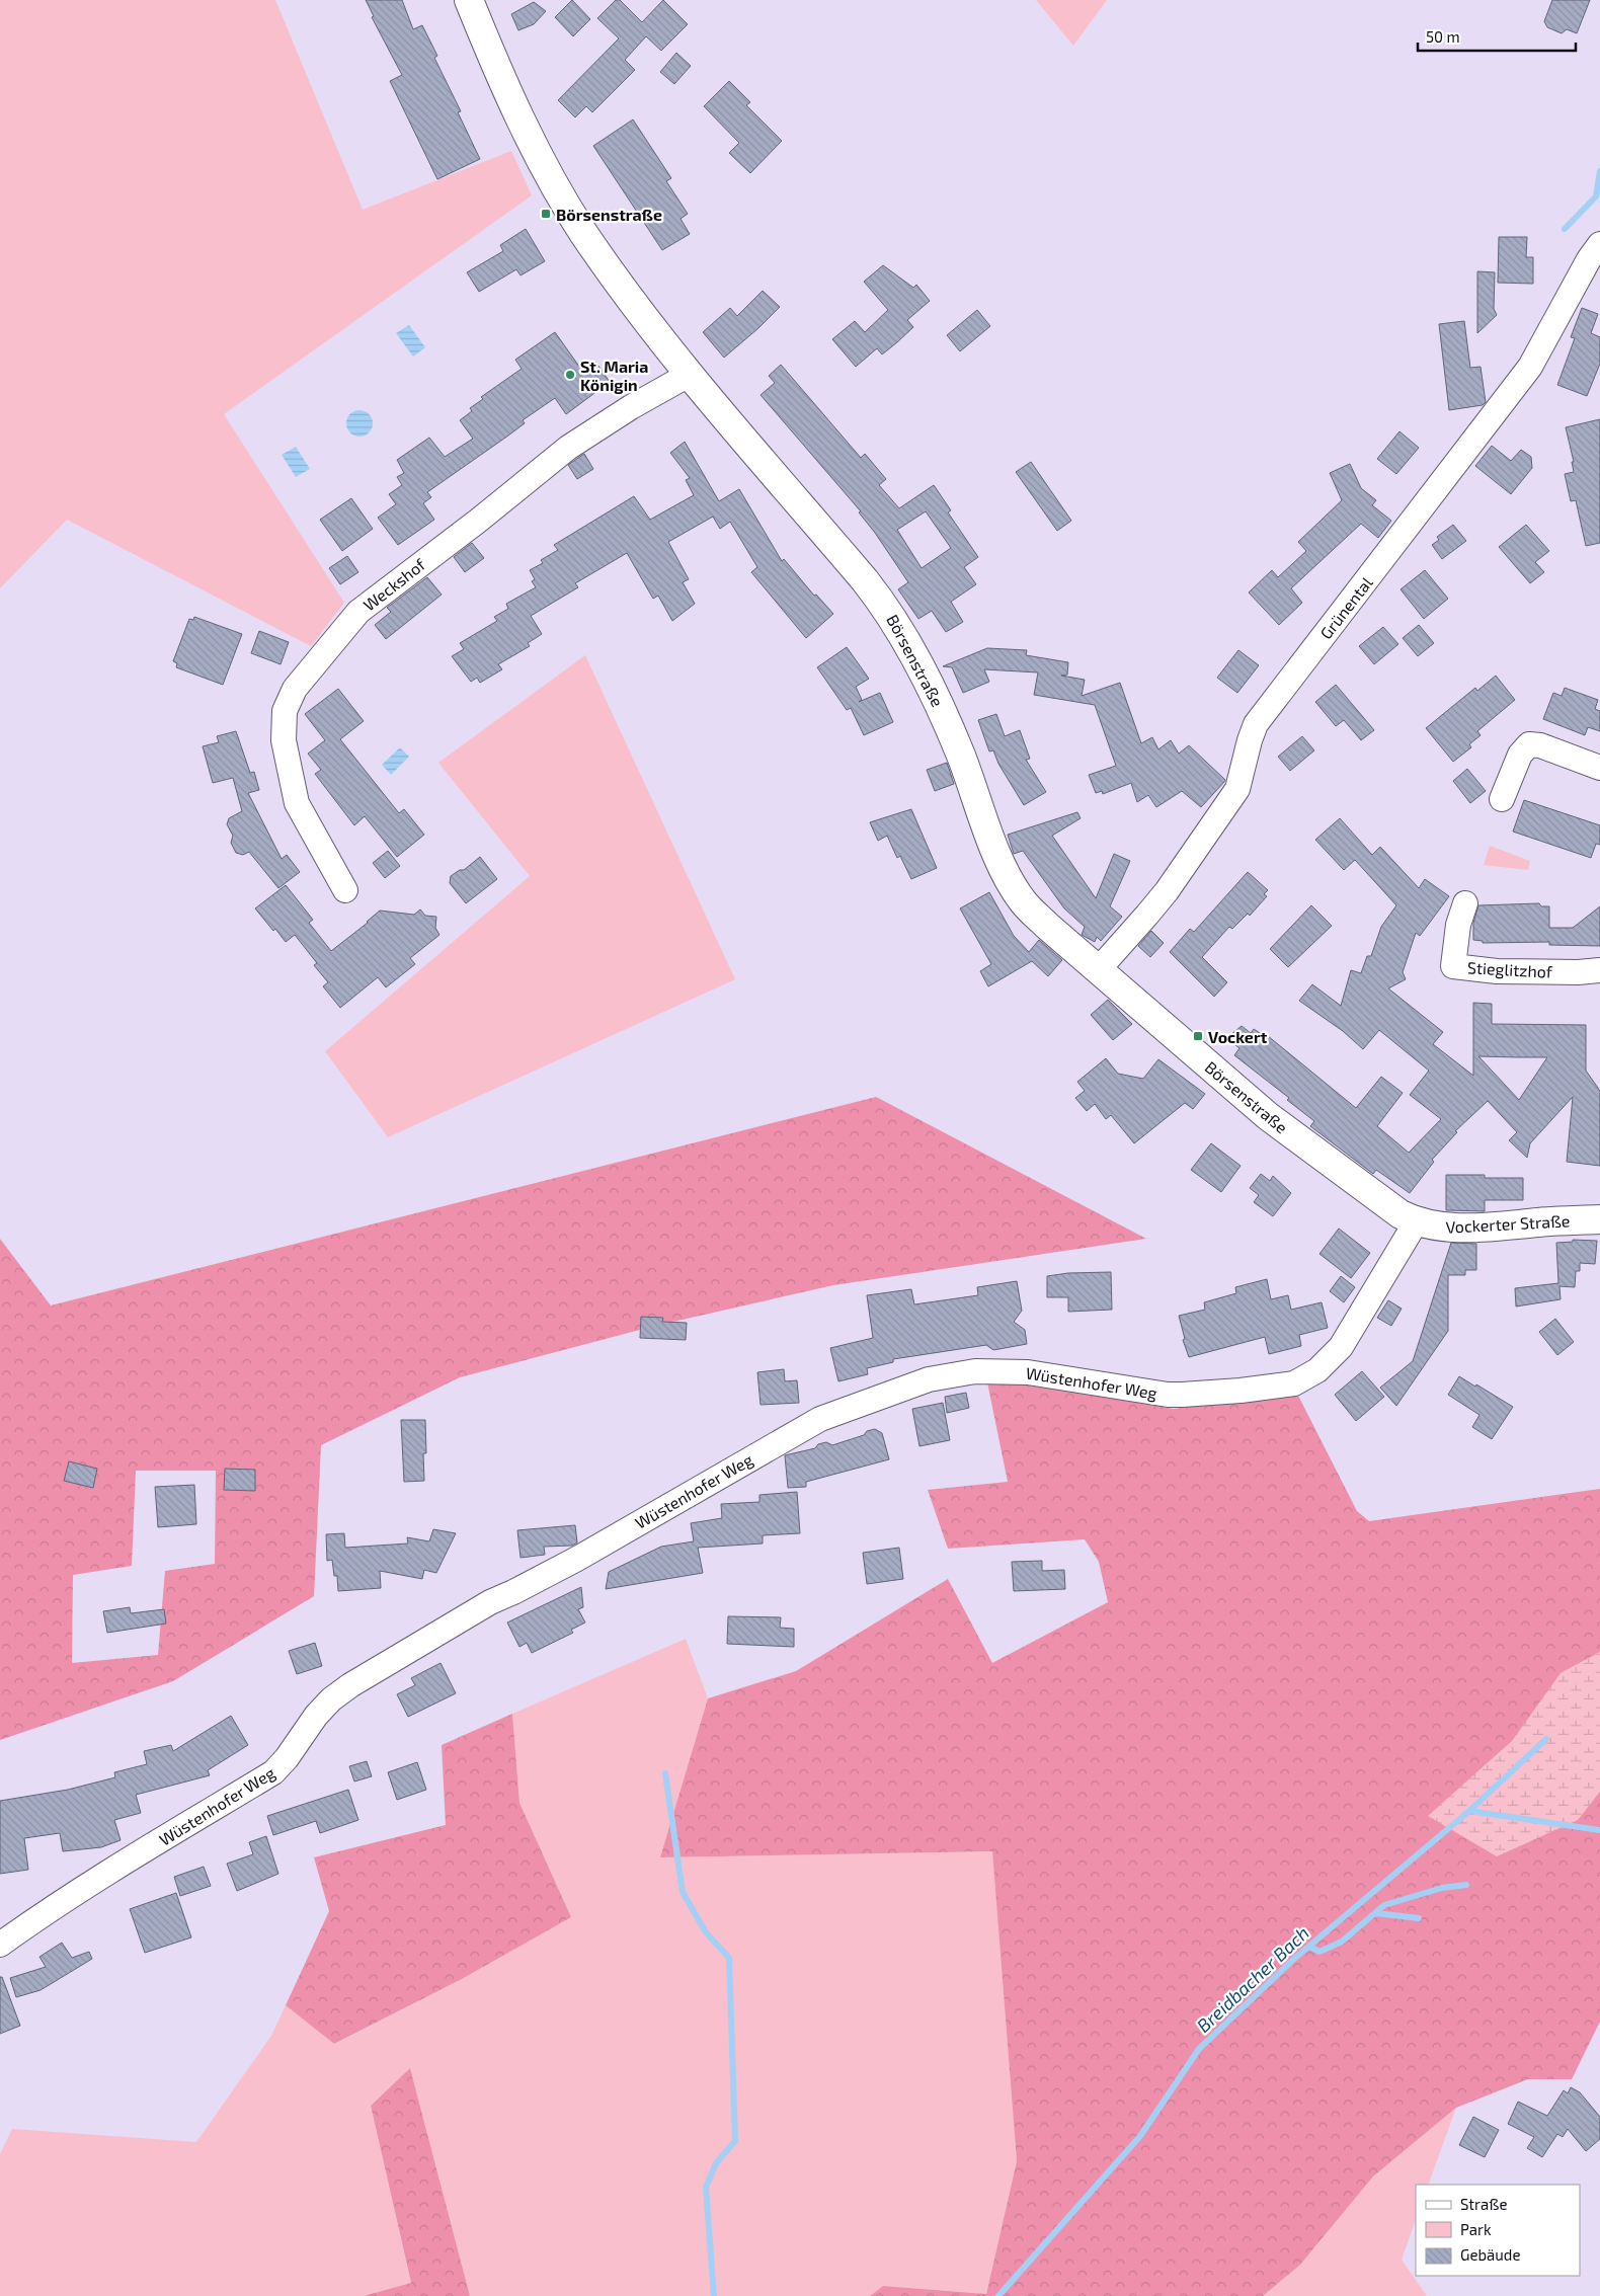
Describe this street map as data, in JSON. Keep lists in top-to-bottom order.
{
  "streets": {
    "street": [
      "Weckshof",
      "Grünental",
      "Börsenstraße",
      "Stieglitzhof",
      "Vockerter Straße",
      "Wüstenhofer Weg"
    ]
  },
  "crossings": [
    ["Weckshof", "Börsenstraße"],
    ["Grünental", "Börsenstraße"],
    ["Börsenstraße", "Vockerter Straße"],
    ["Börsenstraße", "Wüstenhofer Weg"],
    ["Vockerter Straße", "Wüstenhofer Weg"]
  ],
  "water": ["Breidbacher Bach"],
  "places": {
    "transit": ["Börsenstraße", "Vockert"],
    "other": ["St. Maria Königin"]
  },
  "legend": ["Straße", "Park", "Gebäude"],
  "scale_bar": "50 m"
}
